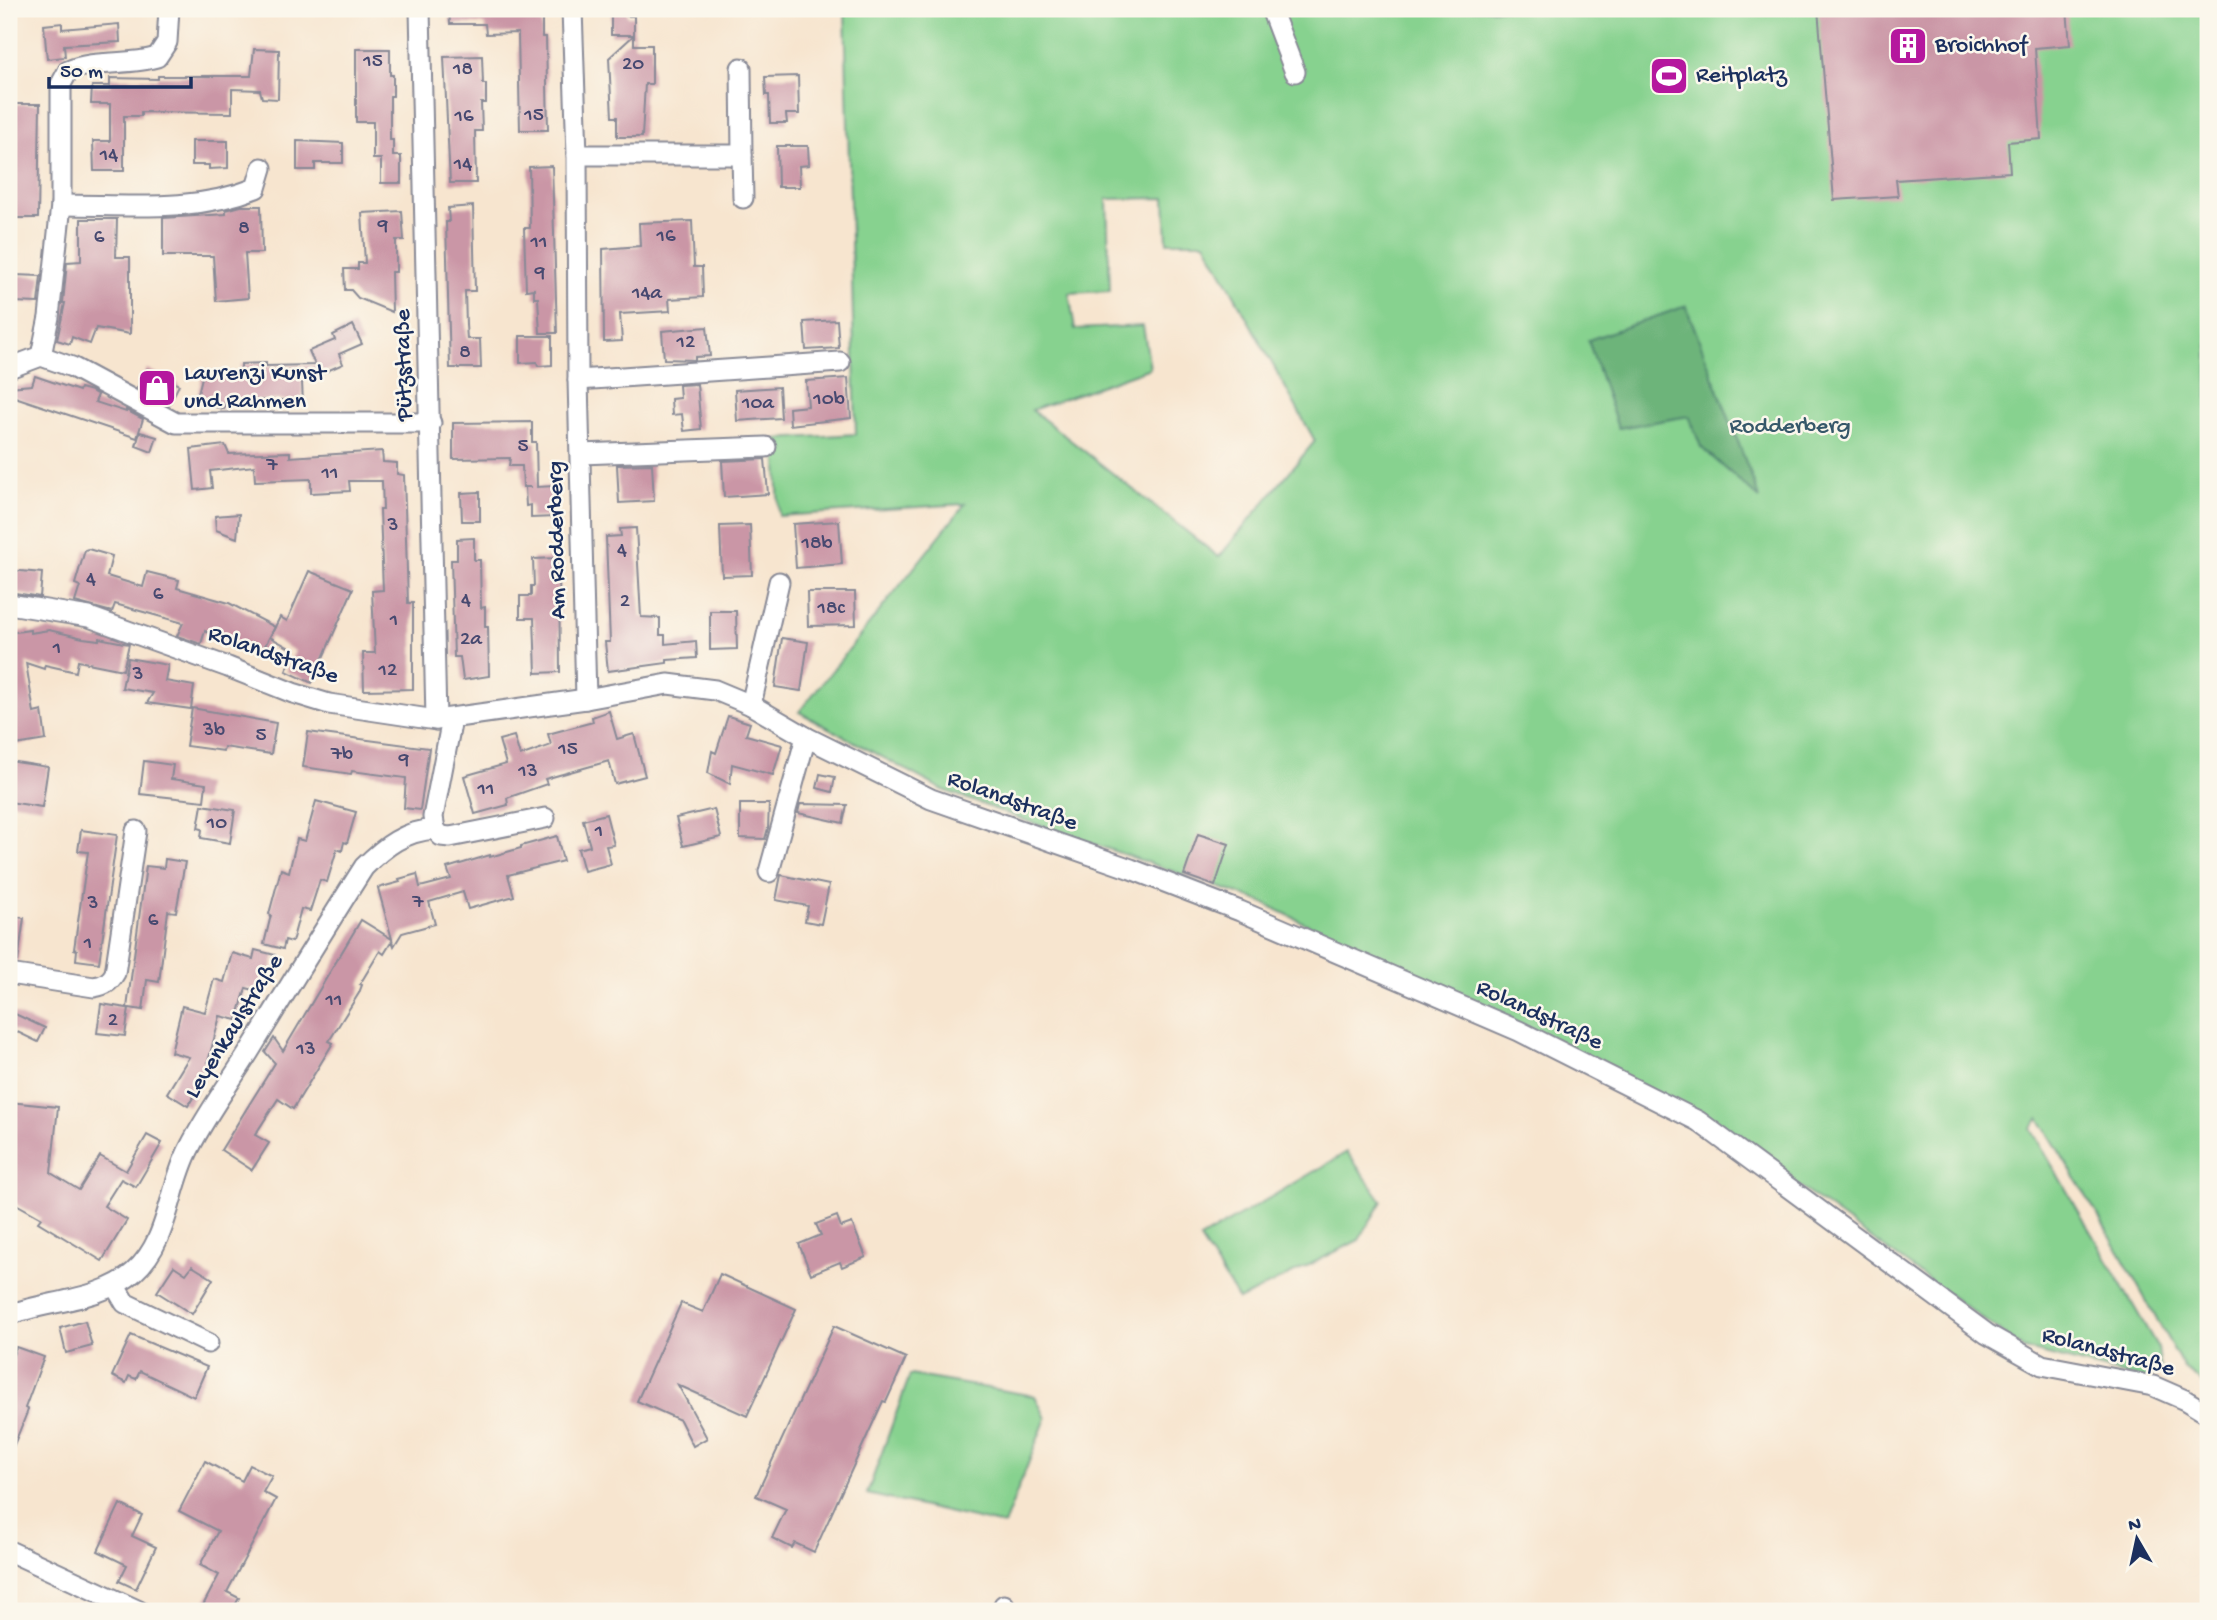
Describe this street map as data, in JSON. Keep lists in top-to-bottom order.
{
  "streets": {
    "street": [
      "Pützstraße",
      "Am Rodderberg",
      "Rolandstraße",
      "Leyenkaulstraße"
    ]
  },
  "crossings": [
    ["Pützstraße", "Rolandstraße"],
    ["Am Rodderberg", "Rolandstraße"]
  ],
  "parks": ["Rodderberg"],
  "places": {
    "building": ["Broichhof"],
    "sports": ["Reitplatz"],
    "shop": ["Laurenzi Kunst und Rahmen"]
  },
  "house_numbers": [
    "15",
    "20",
    "18",
    "15",
    "16",
    "14",
    "14",
    "9",
    "8",
    "16",
    "6",
    "11",
    "9",
    "14a",
    "12",
    "8",
    "10b",
    "10a",
    "5",
    "7",
    "11",
    "3",
    "18b",
    "4",
    "4",
    "6",
    "4",
    "2",
    "18c",
    "1",
    "2a",
    "1",
    "12",
    "3",
    "3b",
    "5",
    "15",
    "7b",
    "9",
    "13",
    "11",
    "10",
    "1",
    "7",
    "3",
    "6",
    "1",
    "11",
    "2",
    "13"
  ],
  "scale_bar": "50 m",
  "north": "top"
}
